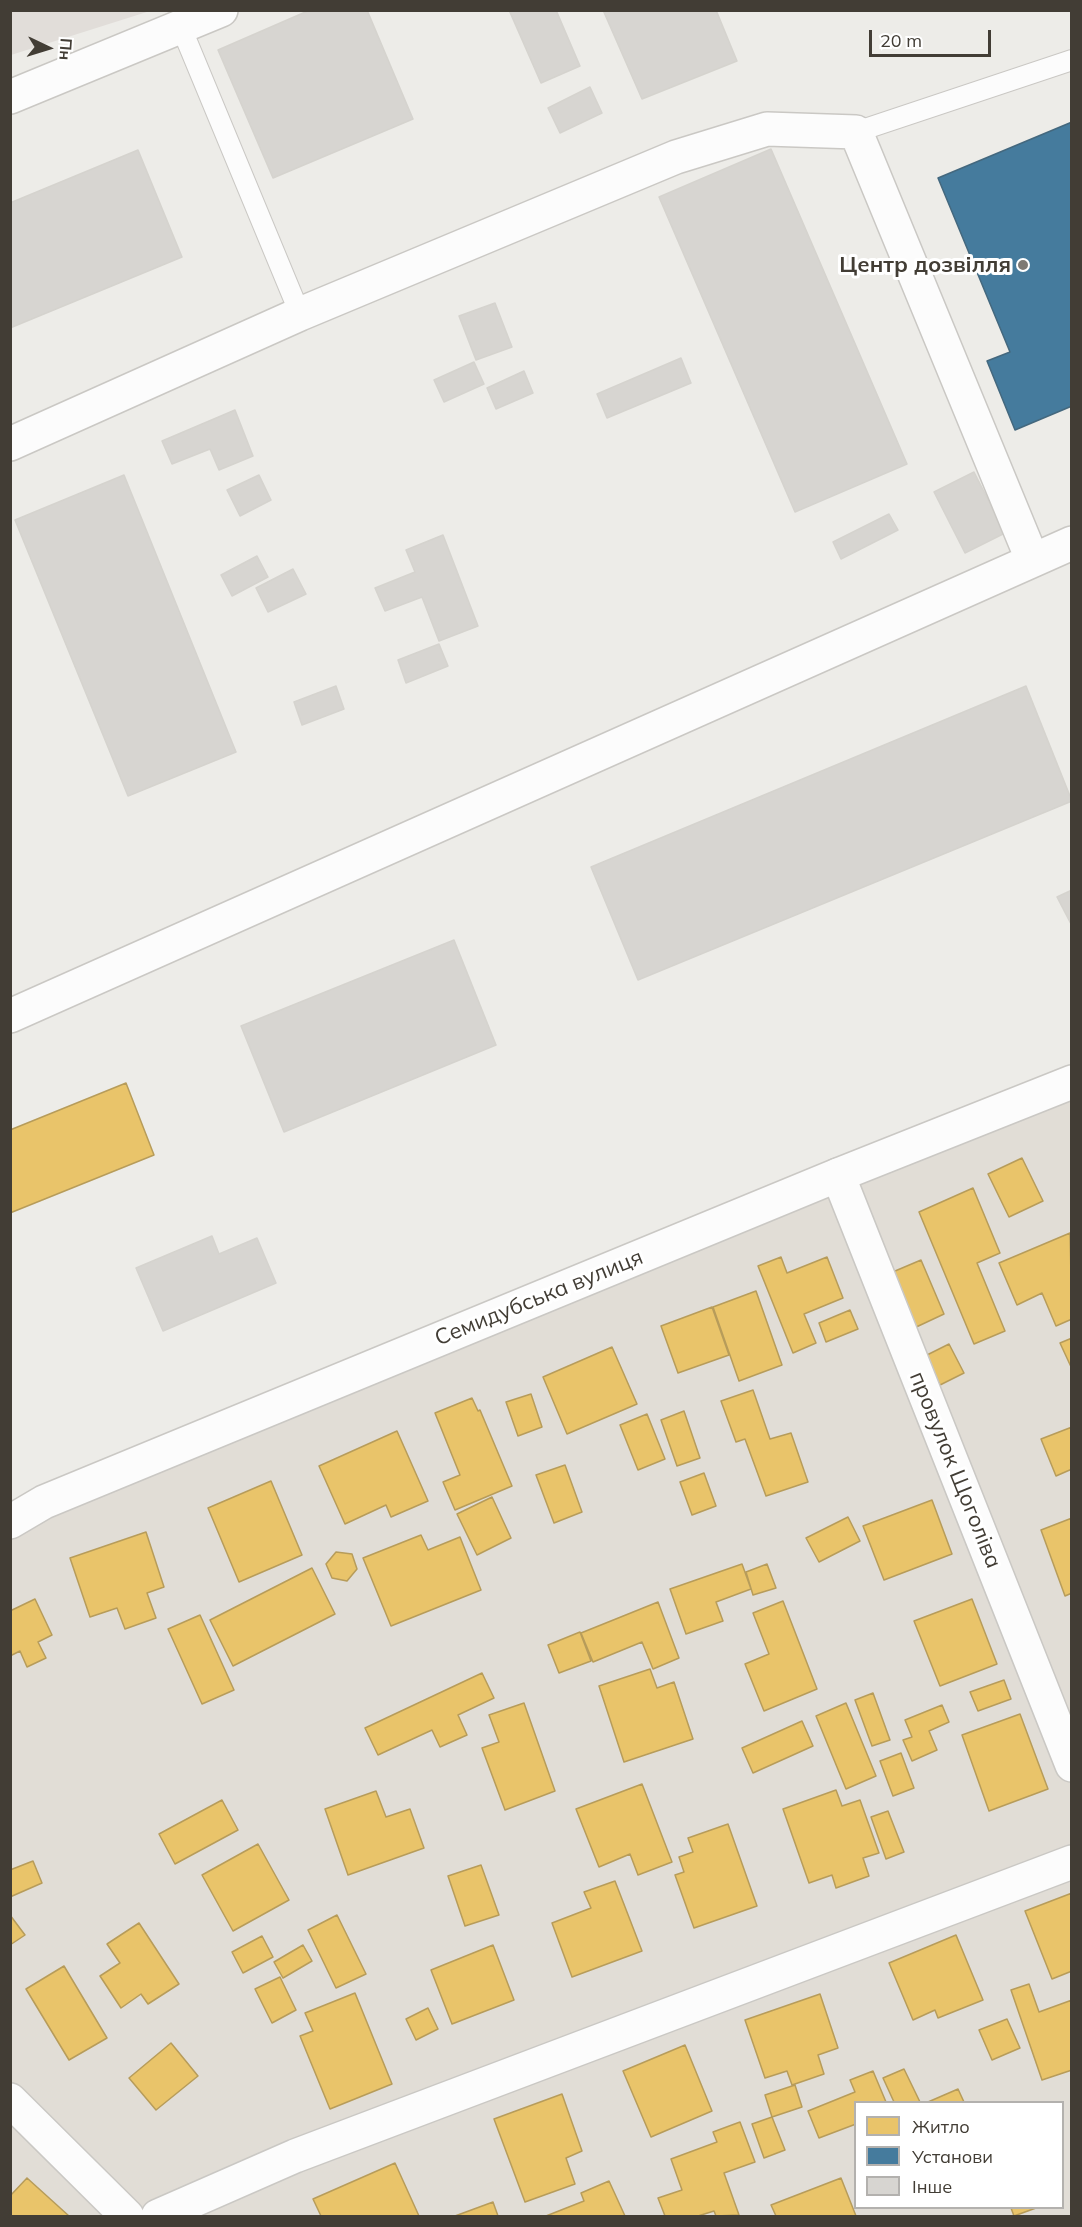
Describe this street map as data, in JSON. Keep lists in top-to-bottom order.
{
  "streets": {
    "street": ["Семидубська вулиця", "провулок Щоголіва"]
  },
  "crossings": [
    ["Семидубська вулиця", "провулок Щоголіва"]
  ],
  "places": ["Центр дозвілля"],
  "legend": ["Житло", "Установи", "Інше"],
  "scale_bar": "20 m",
  "north": "right"
}
